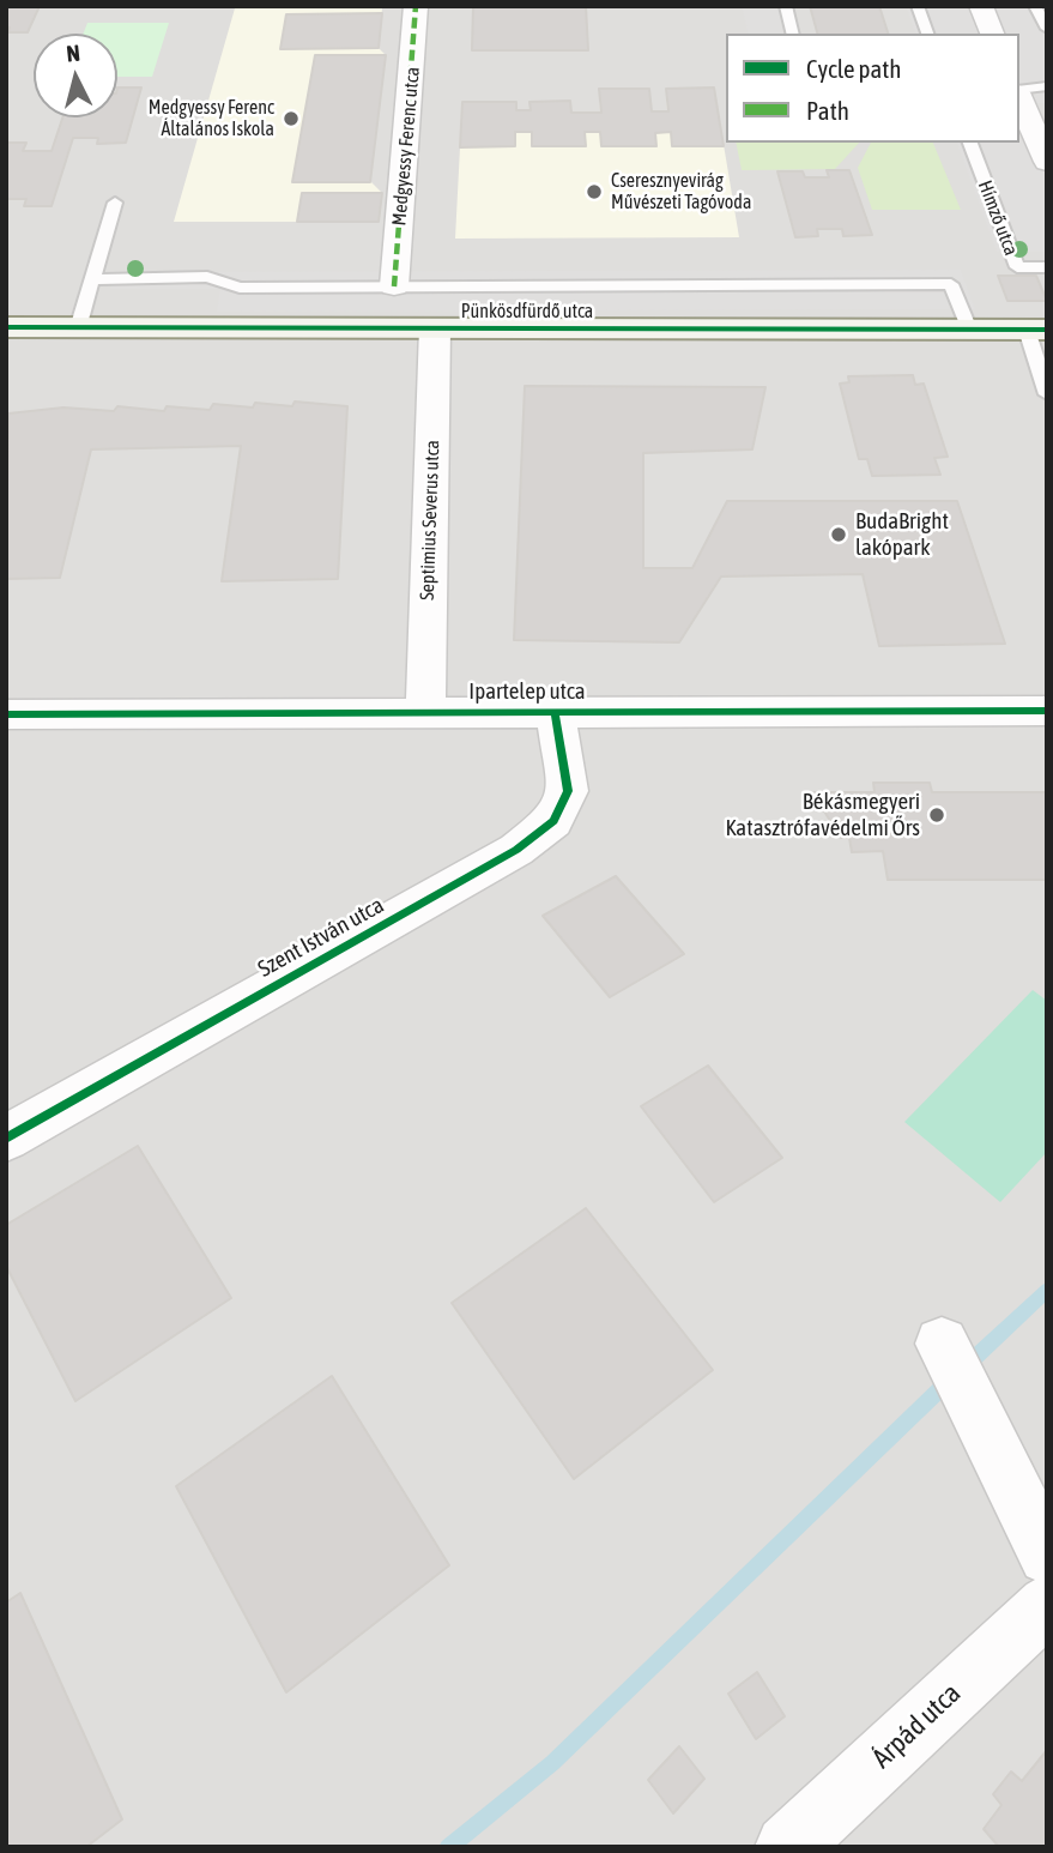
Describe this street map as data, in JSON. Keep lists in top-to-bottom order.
{
  "streets": {
    "street": [
      "Medgyessy Ferenc utca",
      "Pünkösdfürdő utca",
      "Septimius Severus utca",
      "Ipartelep utca",
      "Szent István utca",
      "Árpád utca"
    ],
    "lane": ["Hímző utca"]
  },
  "crossings": [
    ["Pünkösdfürdő utca", "Septimius Severus utca"],
    ["Septimius Severus utca", "Ipartelep utca"],
    ["Ipartelep utca", "Szent István utca"]
  ],
  "places": [
    "Medgyessy Ferenc Általános Iskola",
    "Cseresznyevirág Művészeti Tagóvoda",
    "BudaBright lakópark",
    "Békásmegyeri Katasztrófavédelmi Őrs"
  ],
  "legend": ["Cycle path", "Path"],
  "north": "top"
}
